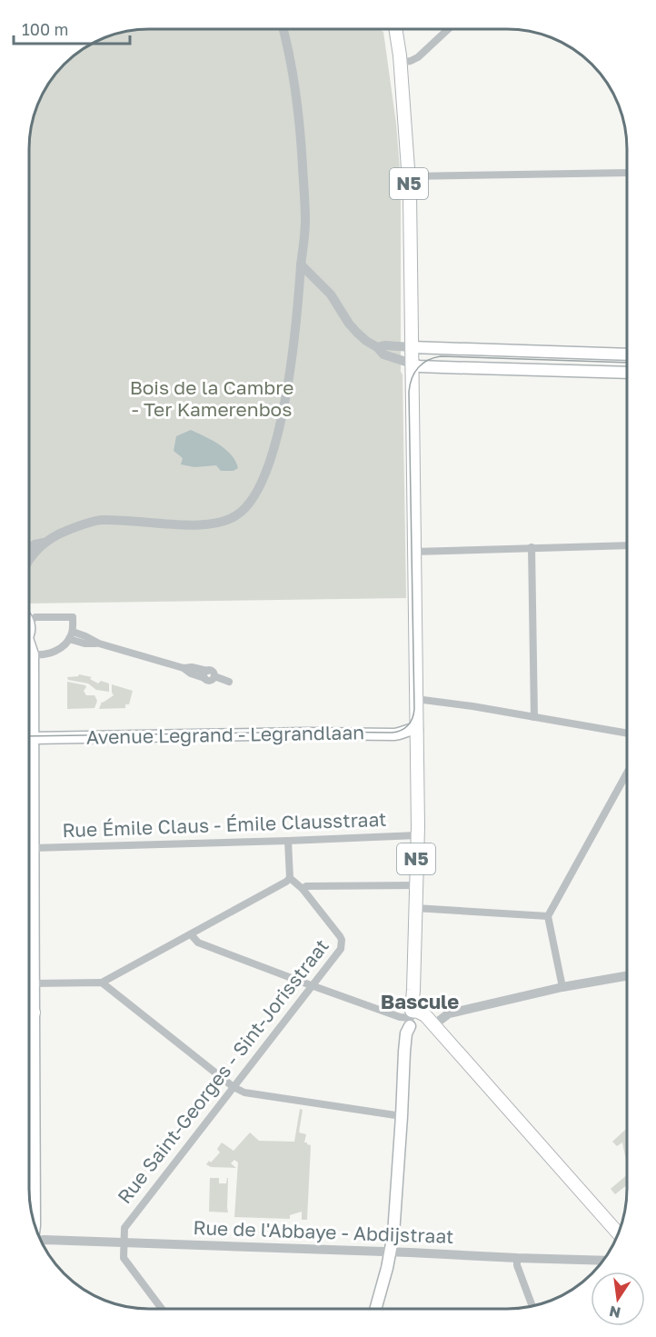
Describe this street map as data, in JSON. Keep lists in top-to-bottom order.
{
  "streets": {
    "main road": ["N5", "Avenue Legrand - Legrandlaan"],
    "street": ["Rue Émile Claus - Émile Clausstraat", "Rue Saint-Georges - Sint-Jorisstraat", "Rue de l'Abbaye - Abdijstraat"]
  },
  "crossings": [
    ["N5", "Avenue Legrand - Legrandlaan"],
    ["N5", "Rue Émile Claus - Émile Clausstraat"],
    ["Rue Saint-Georges - Sint-Jorisstraat", "Rue de l'Abbaye - Abdijstraat"]
  ],
  "districts": ["Bascule"],
  "parks": ["Bois de la Cambre - Ter Kamerenbos"],
  "scale_bar": "100 m",
  "north": "bottom"
}
